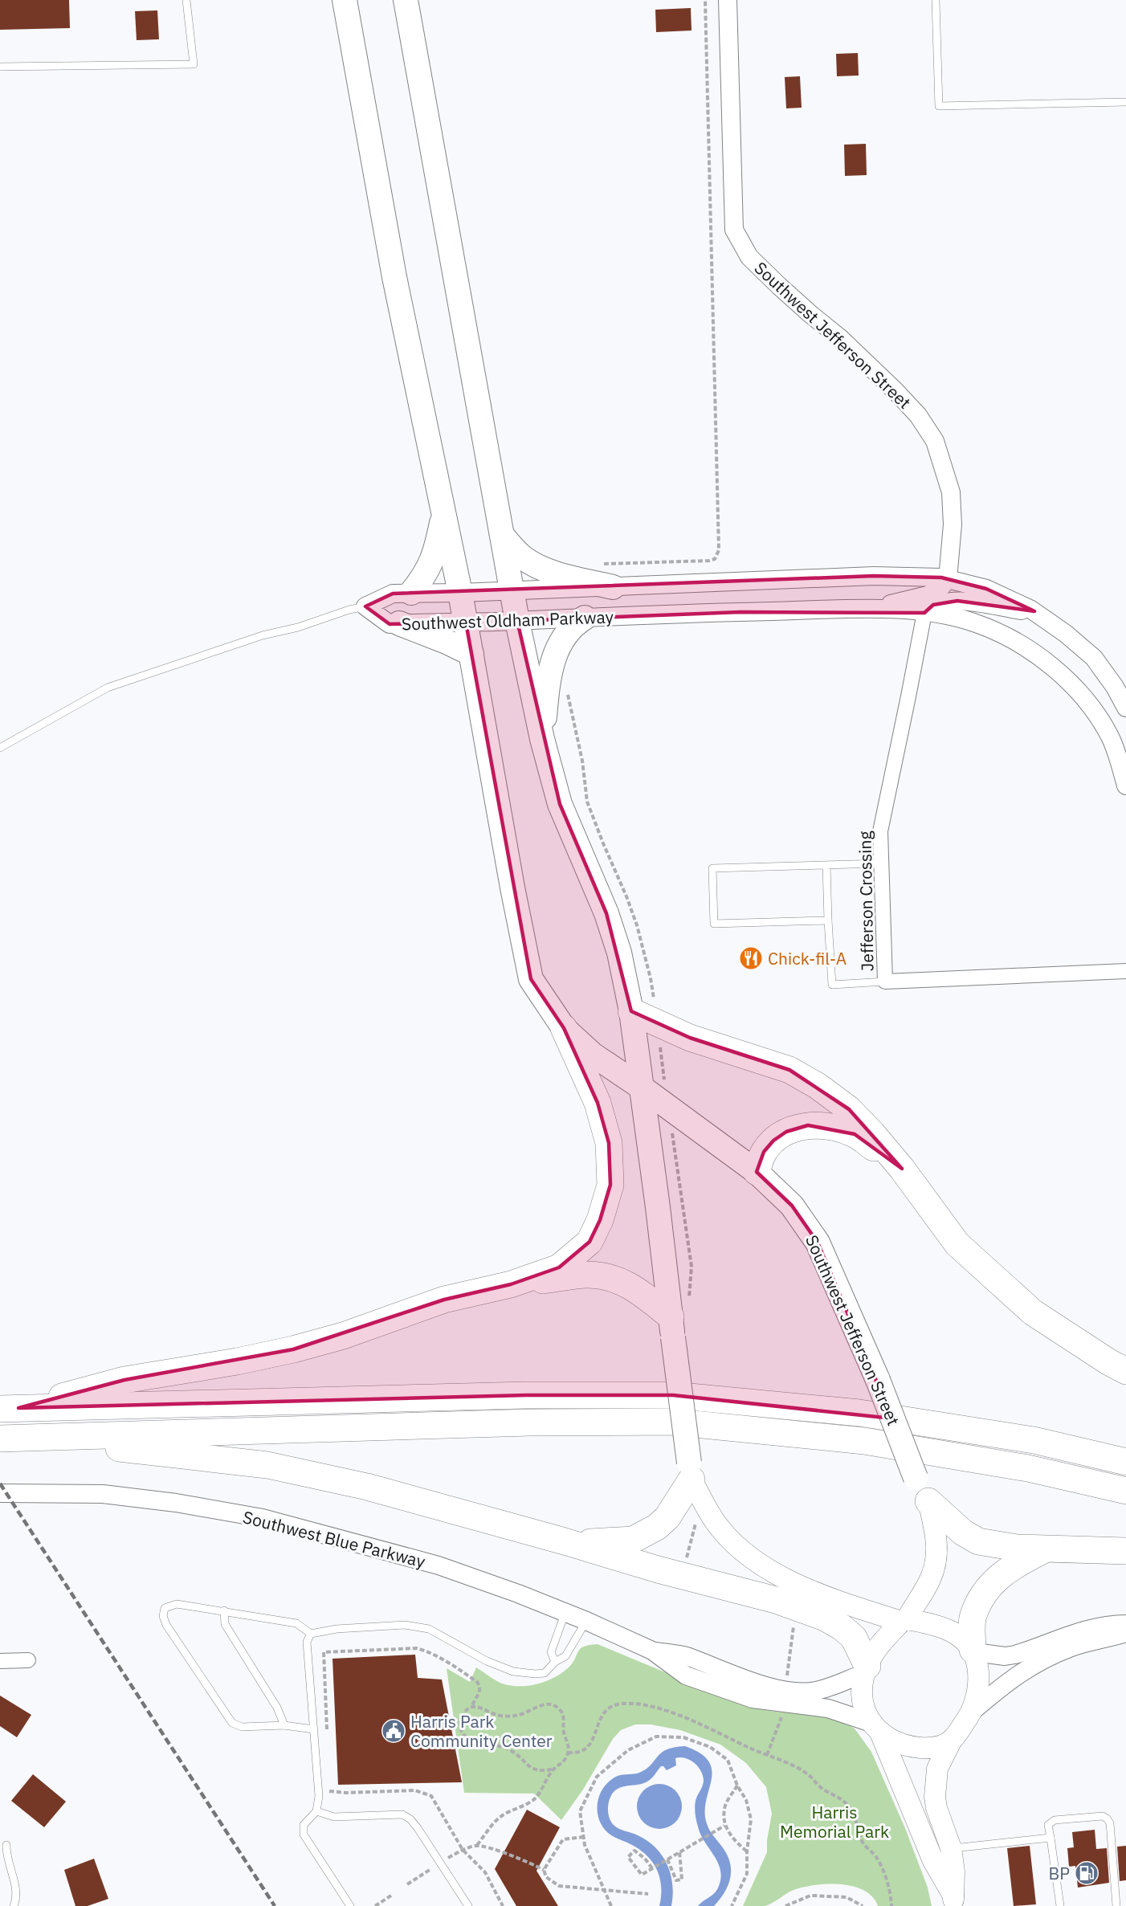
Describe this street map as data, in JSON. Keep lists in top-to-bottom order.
{
  "streets": {
    "highway": ["Southwest Jefferson Street"],
    "street": ["Southwest Oldham Parkway", "Jefferson Crossing", "Southwest Blue Parkway"]
  },
  "crossings": [
    ["Southwest Jefferson Street", "Southwest Oldham Parkway"],
    ["Southwest Jefferson Street", "Southwest Blue Parkway"],
    ["Southwest Oldham Parkway", "Jefferson Crossing"]
  ],
  "parks": ["Harris Memorial Park"],
  "places": {
    "restaurant": ["Chick-fil-A"],
    "public building": ["Harris Park Community Center"],
    "fuel station": ["BP"]
  }
}
